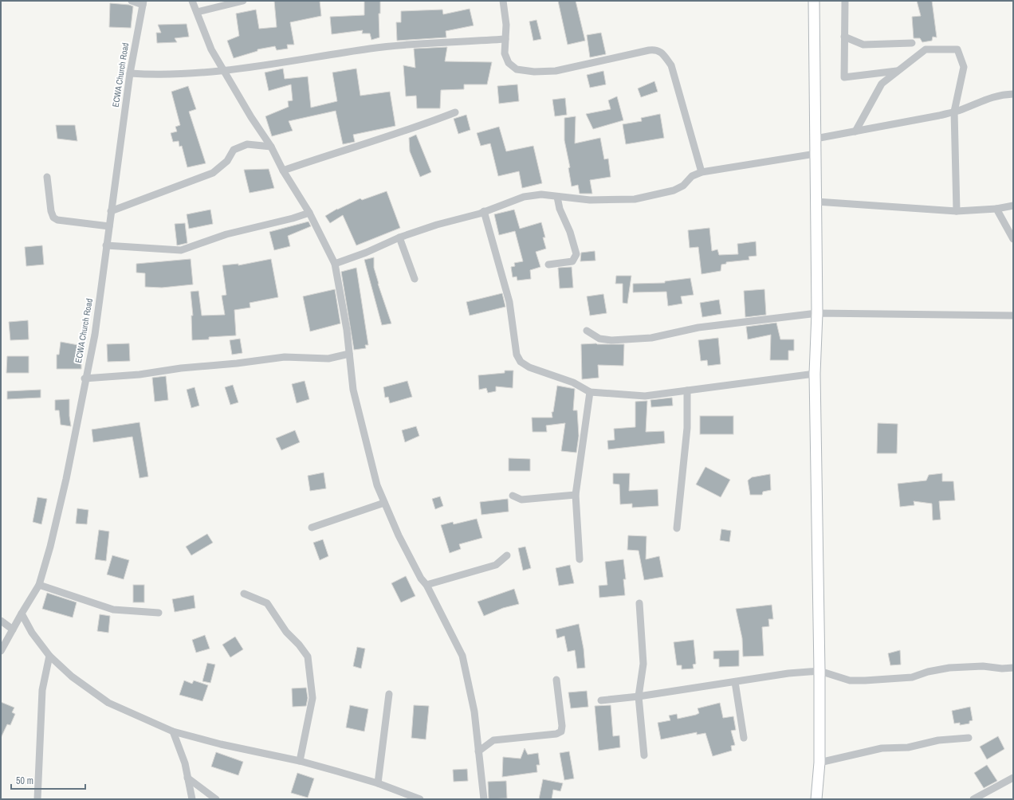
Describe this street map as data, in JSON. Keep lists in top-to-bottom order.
{
  "streets": {
    "street": ["ECWA Church Road"]
  },
  "scale_bar": "50 m"
}
